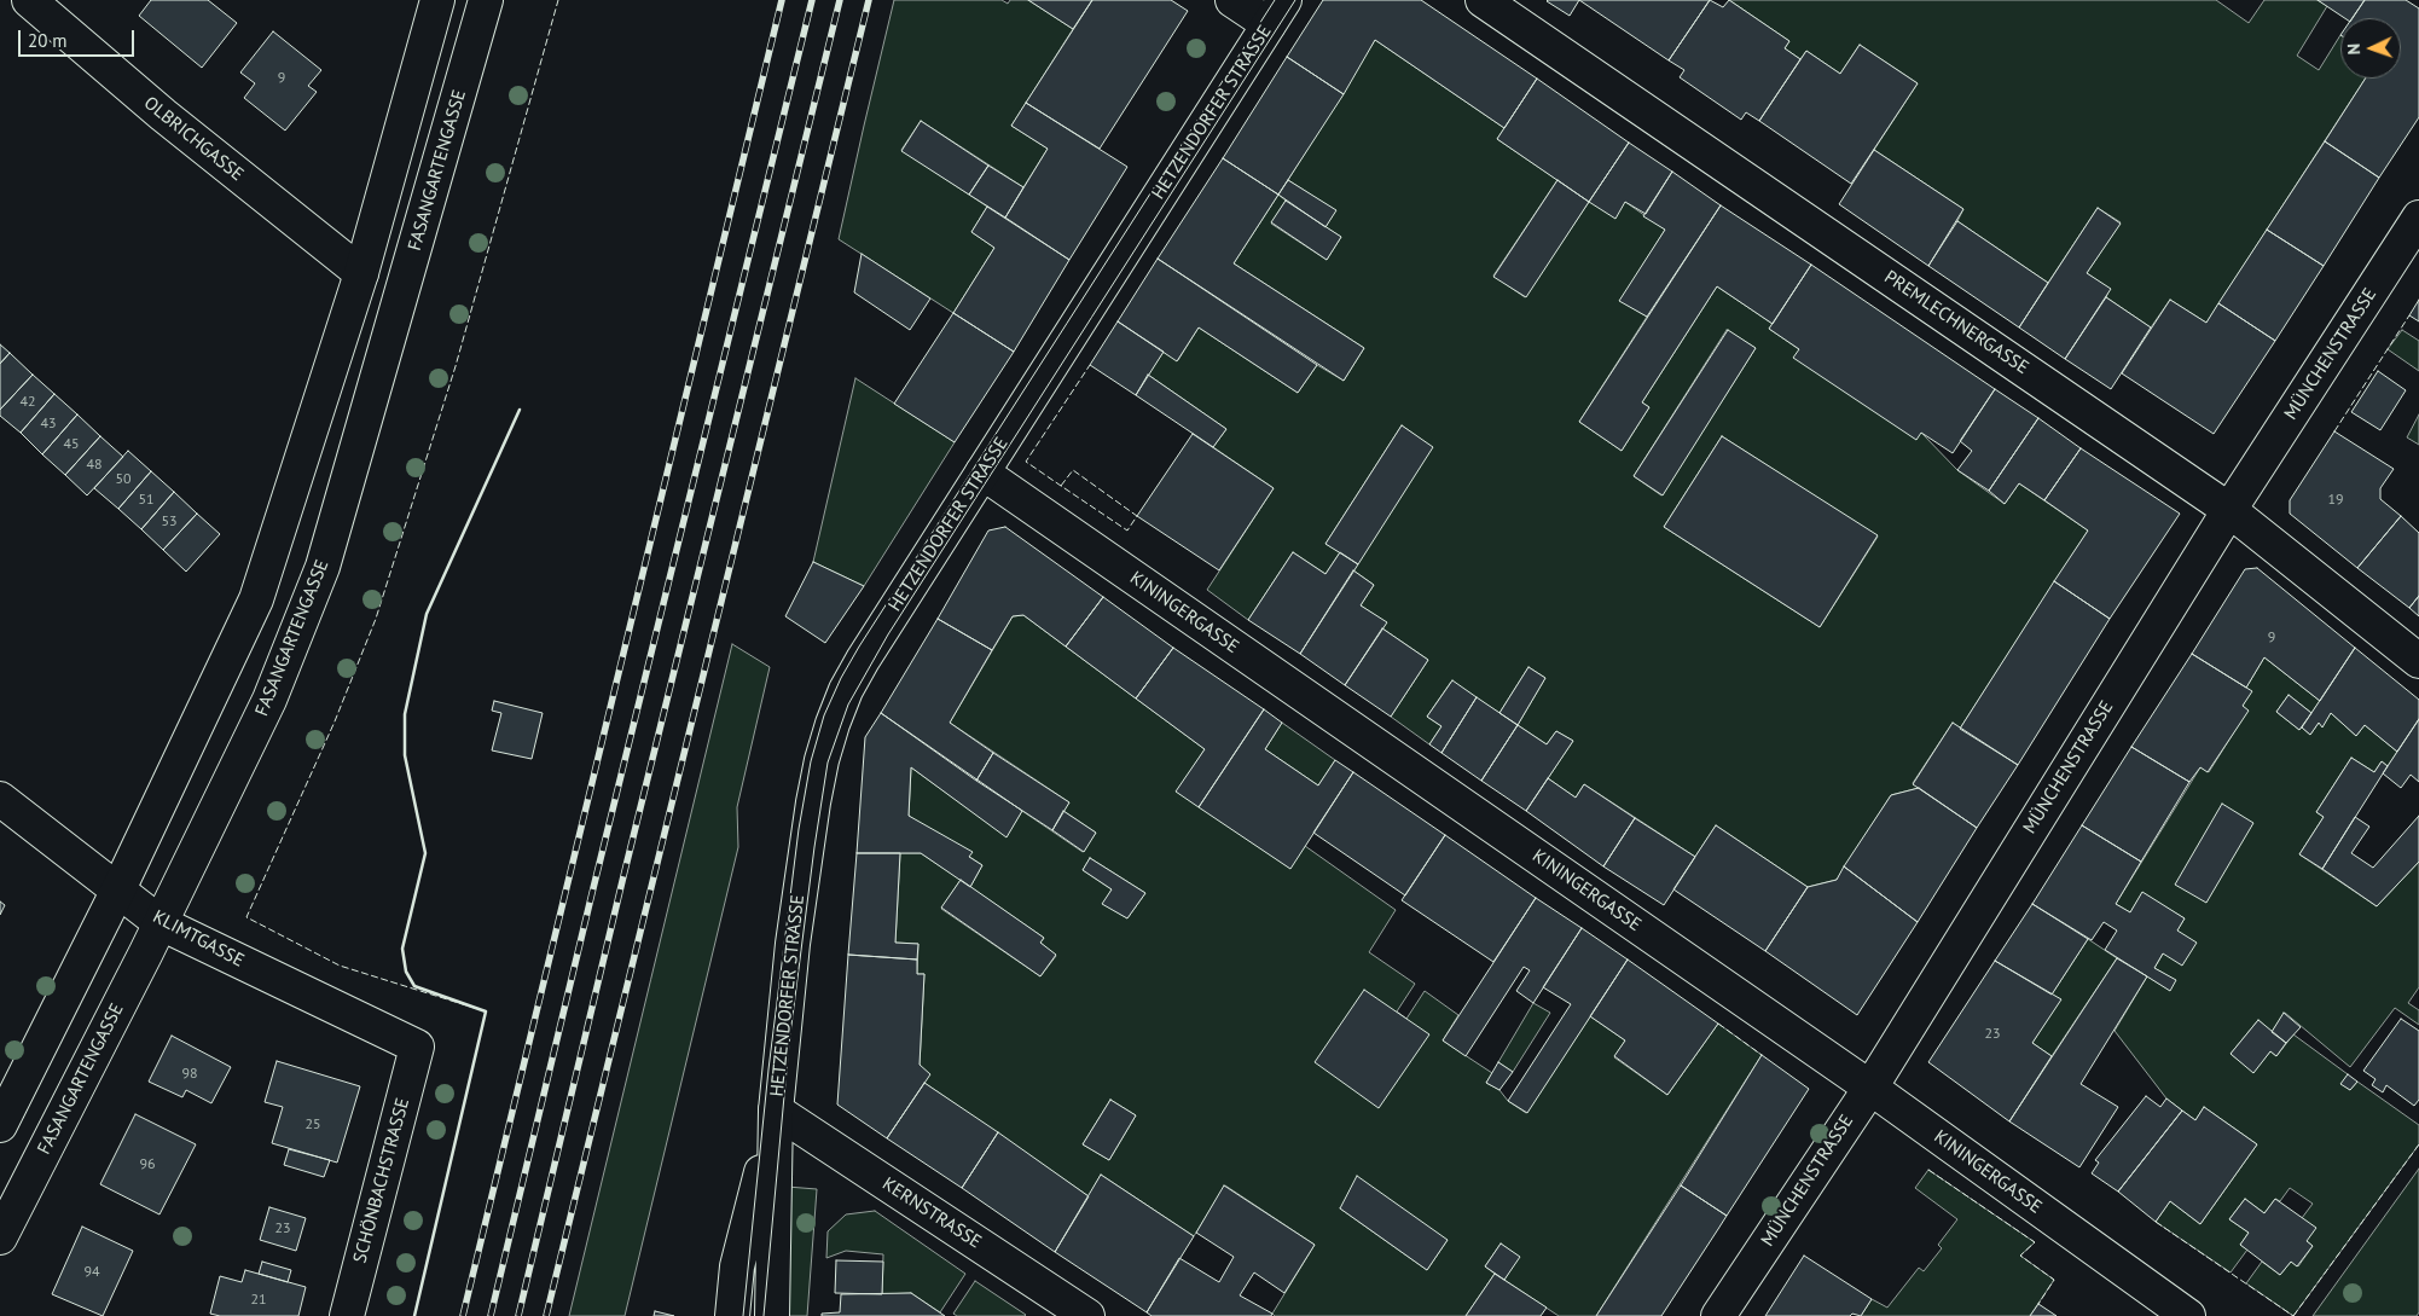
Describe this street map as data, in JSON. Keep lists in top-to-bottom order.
{
  "streets": {
    "street": [
      "HETZENDORFER STRASSE",
      "OLBRICHGASSE",
      "FASANGARTENGASSE",
      "PREMLECHNERGASSE",
      "MÜNCHENSTRASSE",
      "KININGERGASSE",
      "KLIMTGASSE",
      "SCHÖNBACHSTRASSE",
      "KERNSTRASSE"
    ]
  },
  "crossings": [
    ["HETZENDORFER STRASSE", "KININGERGASSE"],
    ["HETZENDORFER STRASSE", "KERNSTRASSE"],
    ["FASANGARTENGASSE", "KLIMTGASSE"],
    ["PREMLECHNERGASSE", "MÜNCHENSTRASSE"],
    ["MÜNCHENSTRASSE", "KININGERGASSE"],
    ["KLIMTGASSE", "SCHÖNBACHSTRASSE"]
  ],
  "house_numbers": [
    "9",
    "42",
    "43",
    "45",
    "48",
    "50",
    "51",
    "19",
    "53",
    "9",
    "23",
    "98",
    "25",
    "96",
    "23",
    "94",
    "21"
  ],
  "scale_bar": "20 m",
  "north": "left"
}
